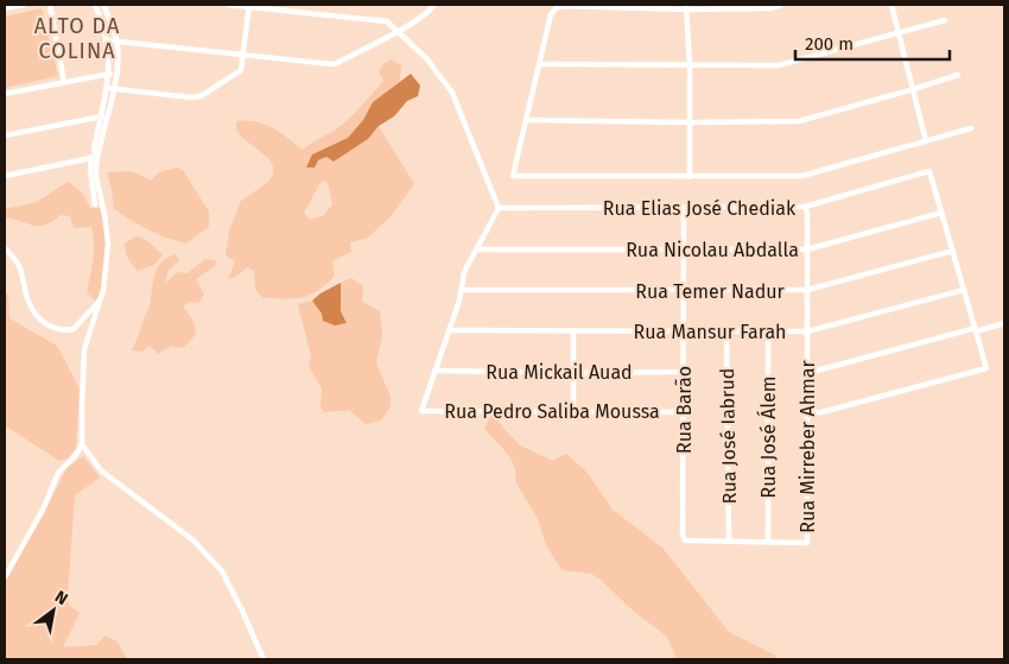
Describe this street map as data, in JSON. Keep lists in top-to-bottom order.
{
  "streets": {
    "street": [
      "Rua Elias José Chediak",
      "Rua Nicolau Abdalla",
      "Rua Temer Nadur",
      "Rua Mansur Farah",
      "Rua Mickail Auad",
      "Rua Barão",
      "Rua Pedro Saliba Moussa",
      "Rua José Iabrud",
      "Rua José Álem",
      "Rua Mirreber Ahmar"
    ]
  },
  "crossings": [
    ["Rua Elias José Chediak", "Rua Nicolau Abdalla"],
    ["Rua Elias José Chediak", "Rua Barão"],
    ["Rua Elias José Chediak", "Rua Mirreber Ahmar"],
    ["Rua Nicolau Abdalla", "Rua Barão"],
    ["Rua Nicolau Abdalla", "Rua Mirreber Ahmar"],
    ["Rua Temer Nadur", "Rua Barão"],
    ["Rua Temer Nadur", "Rua Mirreber Ahmar"],
    ["Rua Mansur Farah", "Rua Barão"],
    ["Rua Mansur Farah", "Rua José Iabrud"],
    ["Rua Mansur Farah", "Rua José Álem"],
    ["Rua Mansur Farah", "Rua Mirreber Ahmar"],
    ["Rua Mickail Auad", "Rua Barão"],
    ["Rua Mickail Auad", "Rua Pedro Saliba Moussa"],
    ["Rua Barão", "Rua Pedro Saliba Moussa"],
    ["Rua Barão", "Rua José Iabrud"],
    ["Rua José Álem", "Rua Mirreber Ahmar"]
  ],
  "districts": ["ALTO DA COLINA"],
  "scale_bar": "200 m",
  "north": "top right"
}
